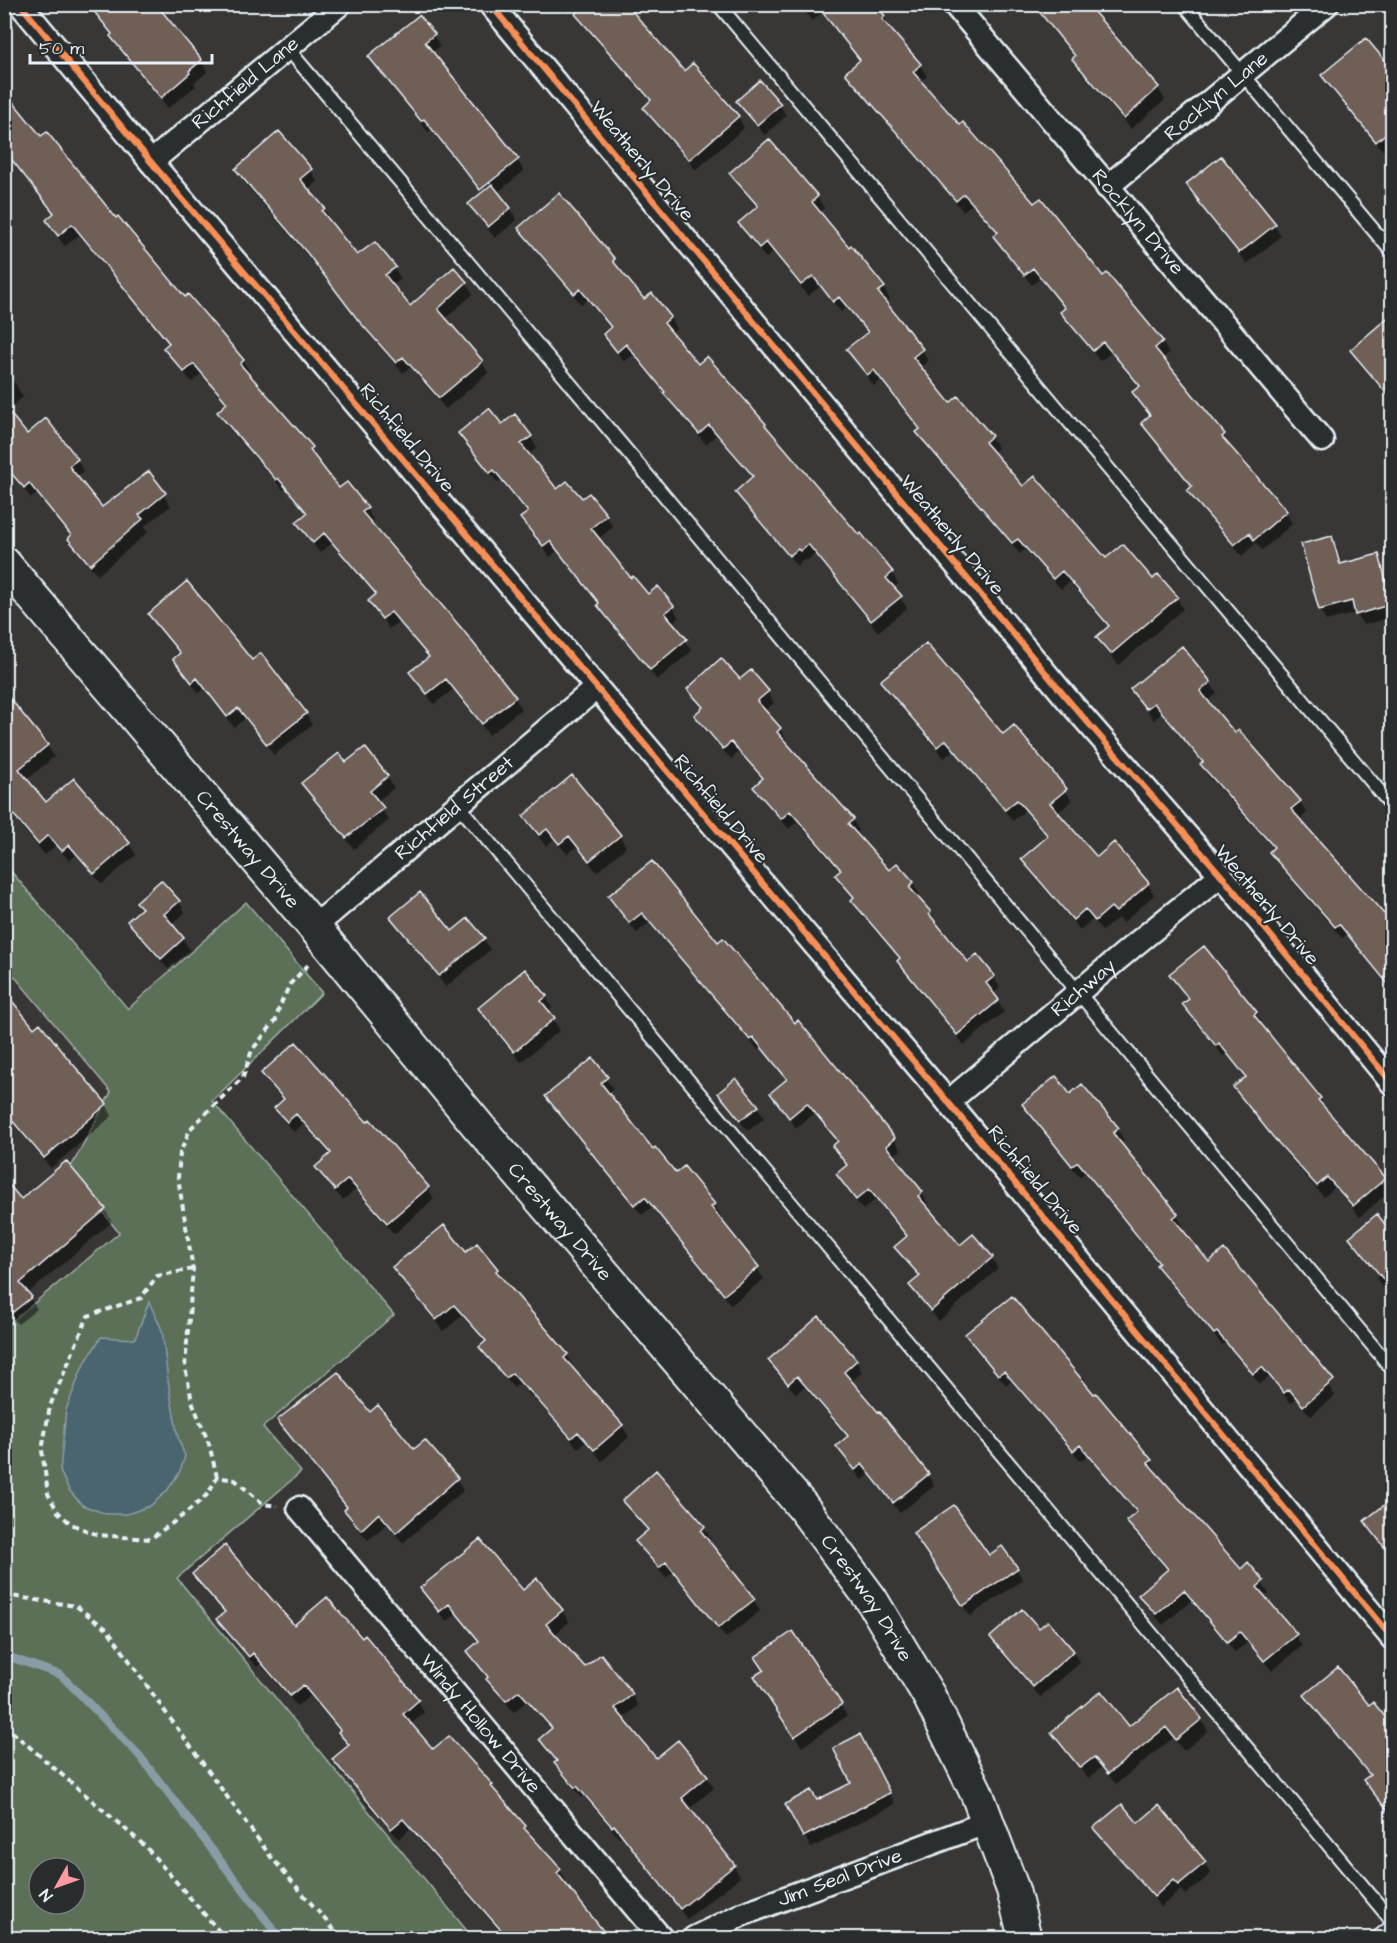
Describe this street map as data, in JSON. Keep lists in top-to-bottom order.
{
  "streets": {
    "main road": ["Crestway Drive"],
    "street": [
      "Richfield Lane",
      "Rocklyn Lane",
      "Weatherly Drive",
      "Rocklyn Drive",
      "Richfield Drive",
      "Richfield Street",
      "Richway",
      "Windy Hollow Drive",
      "Jim Seal Drive"
    ]
  },
  "crossings": [
    ["Richfield Lane", "Richfield Drive"],
    ["Rocklyn Lane", "Rocklyn Drive"],
    ["Weatherly Drive", "Richway"],
    ["Richfield Drive", "Richfield Street"],
    ["Richfield Drive", "Richway"],
    ["Richfield Street", "Crestway Drive"],
    ["Crestway Drive", "Jim Seal Drive"]
  ],
  "scale_bar": "50 m",
  "north": "bottom left"
}
